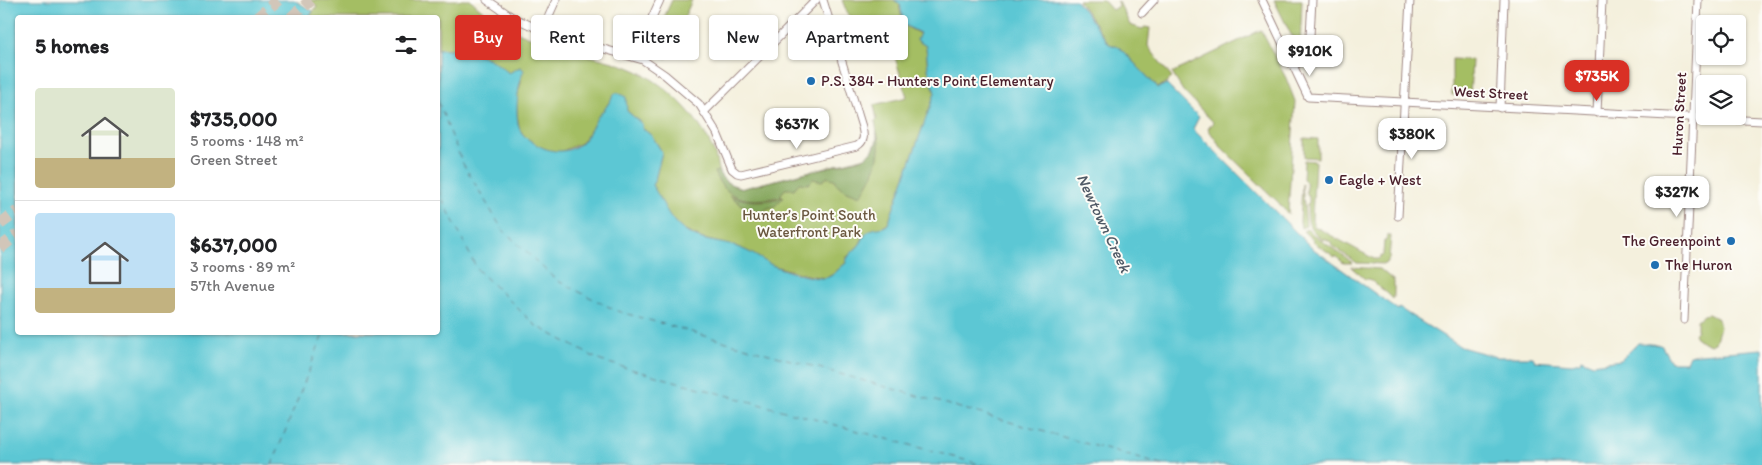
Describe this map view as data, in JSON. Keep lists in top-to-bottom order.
{
  "streets": {
    "street": ["West Street", "Huron Street"]
  },
  "crossings": [
    ["West Street", "Huron Street"]
  ],
  "water": ["Newtown Creek"],
  "parks": ["Hunter’s Point South Waterfront Park"],
  "places": [
    "P.S. 384 - Hunters Point Elementary",
    "Eagle + West",
    "The Greenpoint",
    "The Huron"
  ],
  "page": {
    "chip": [
      "Buy",
      "Rent",
      "Filters",
      "New",
      "Apartment"
    ],
    "heading": "5 homes",
    "price": [
      "$910K",
      "$735K",
      "$637K",
      "$380K",
      "$327K"
    ],
    "list": [
      {
        "name": "$735,000",
        "note": "5 rooms · 148 m² · Green Street"
      },
      {
        "name": "$637,000",
        "note": "3 rooms · 89 m² · 57th Avenue"
      }
    ]
  }
}
